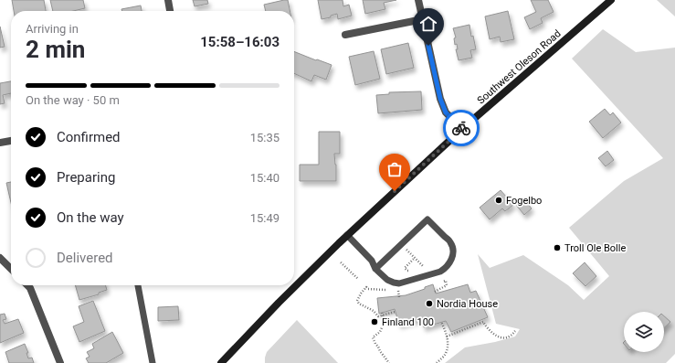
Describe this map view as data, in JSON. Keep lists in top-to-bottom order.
{
  "streets": {
    "main road": ["Southwest Oleson Road"]
  },
  "places": [
    "Fogelbo",
    "Troll Ole Bolle",
    "Nordia House",
    "Finland 100"
  ],
  "page": {
    "heading": ["2 min", "Arriving in", "15:58–16:03"],
    "bar": "On the way · 50 m",
    "list": [
      ["Confirmed", "15:35"],
      ["Preparing", "15:40"],
      ["On the way", "15:49"],
      "Delivered"
    ]
  }
}
